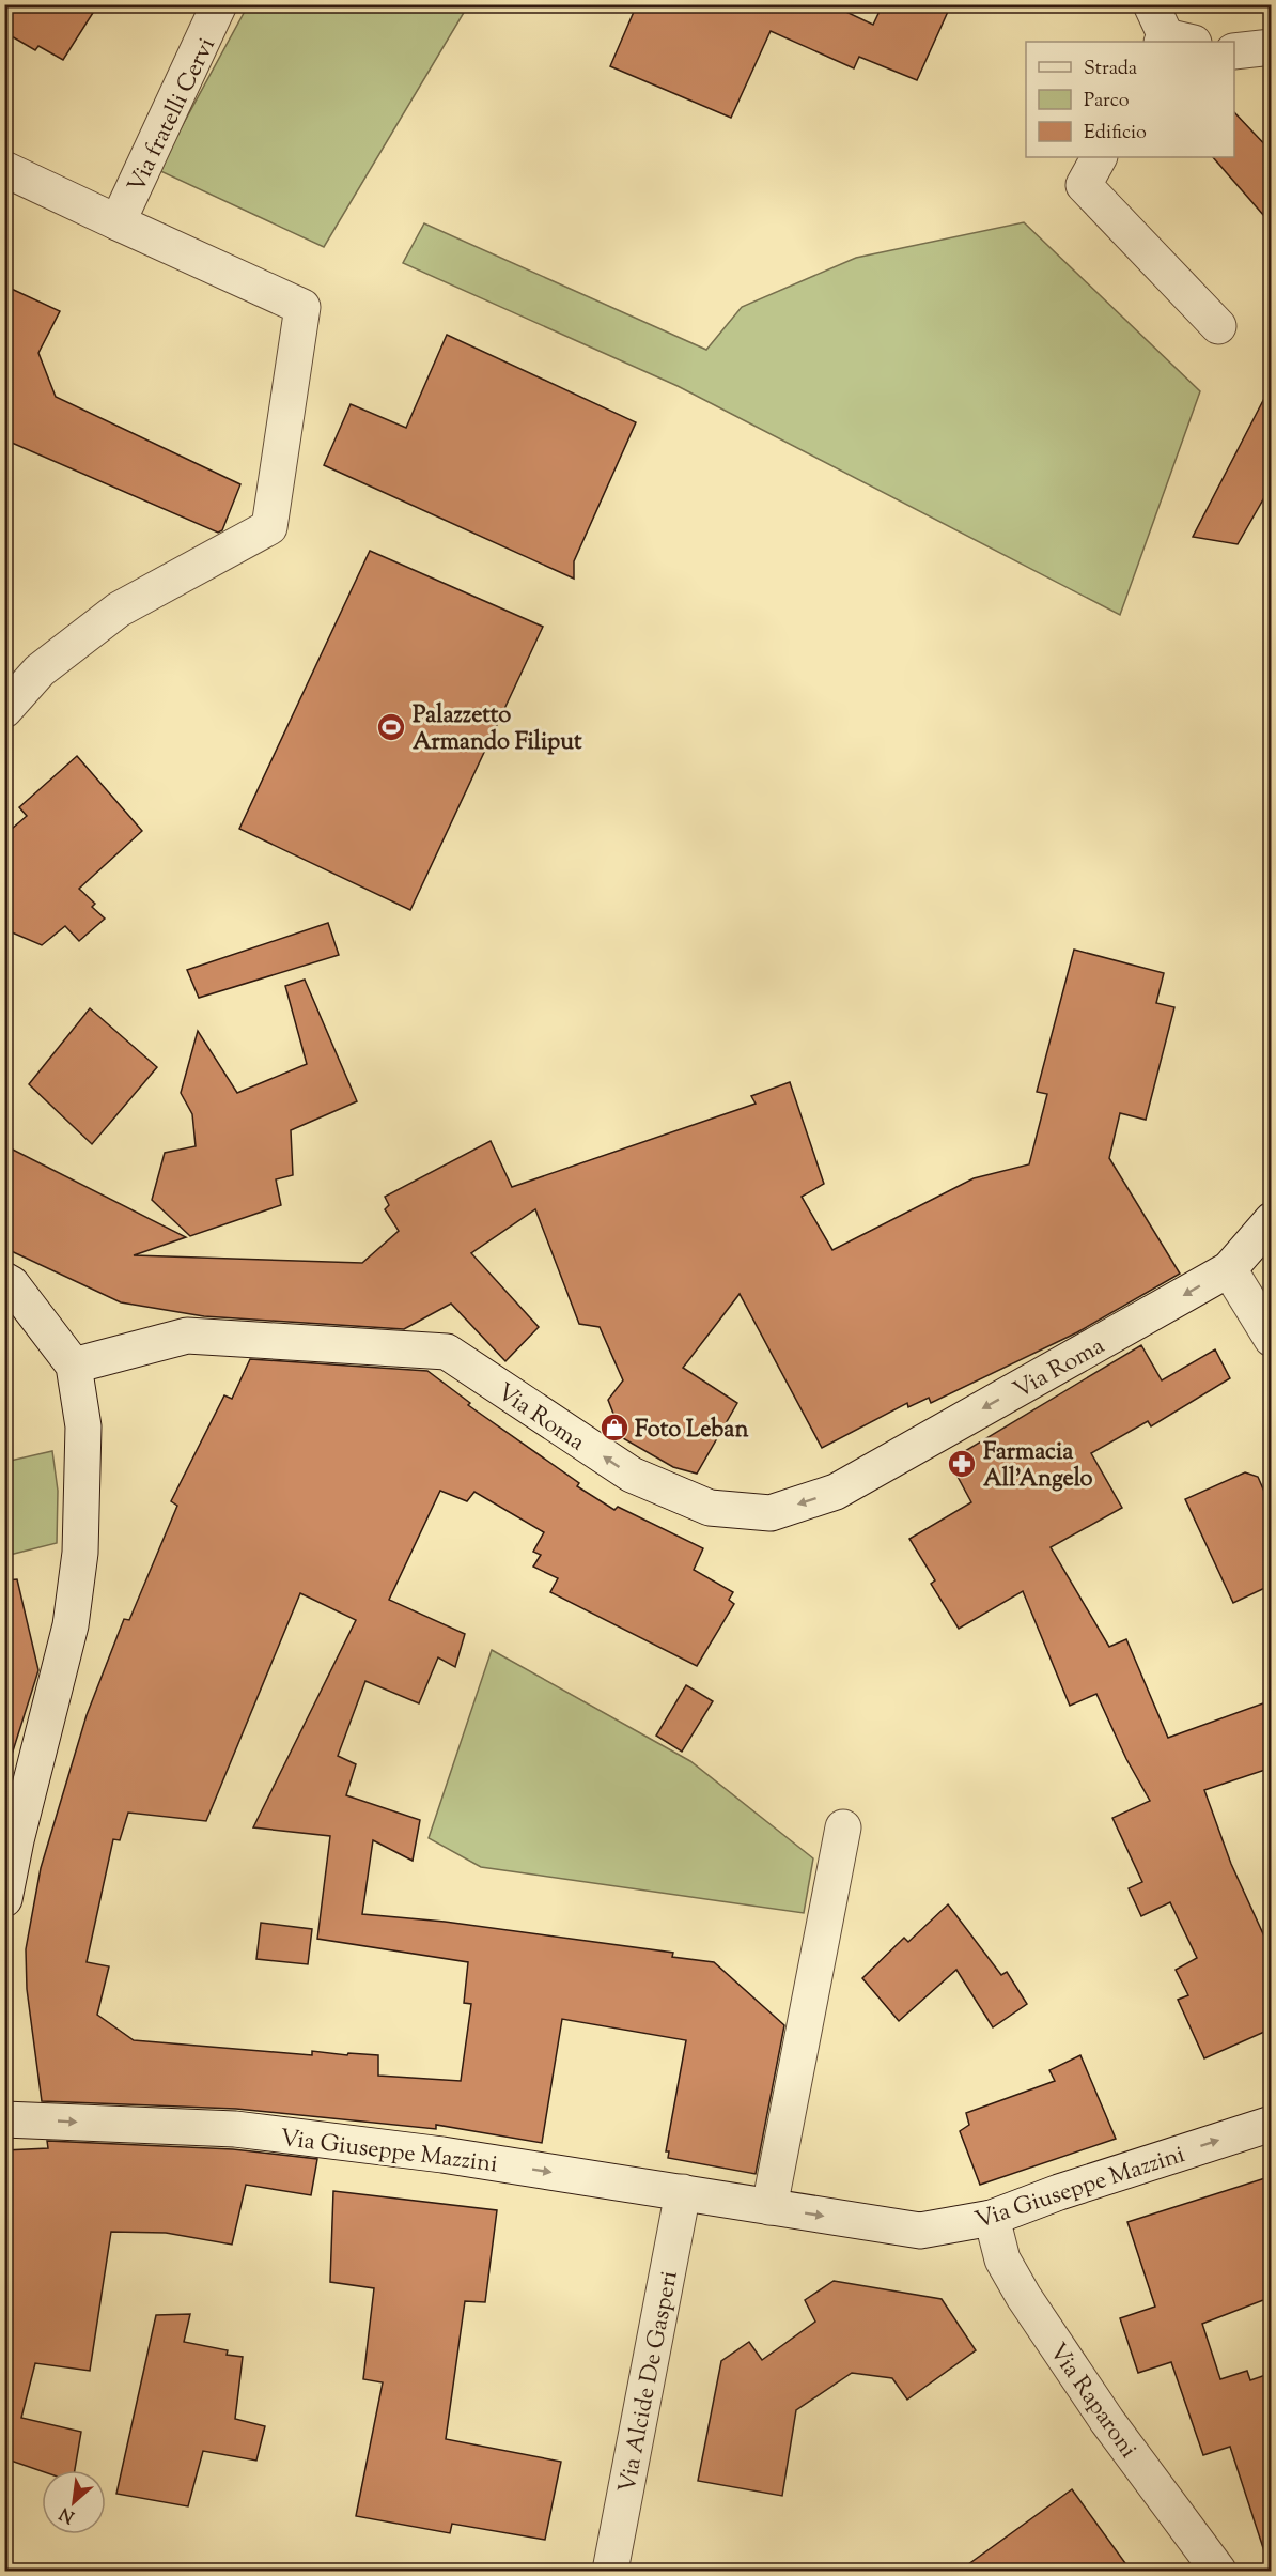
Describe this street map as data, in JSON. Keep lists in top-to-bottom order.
{
  "streets": {
    "street": [
      "Via fratelli Cervi",
      "Via Roma",
      "Via Giuseppe Mazzini",
      "Via Alcide De Gasperi",
      "Via Raparoni"
    ]
  },
  "crossings": [
    ["Via Giuseppe Mazzini", "Via Alcide De Gasperi"],
    ["Via Giuseppe Mazzini", "Via Raparoni"]
  ],
  "one_way": ["Via Roma", "Via Giuseppe Mazzini"],
  "places": {
    "sports": ["Palazzetto Armando Filiput"],
    "shop": ["Foto Leban"],
    "pharmacy": ["Farmacia All'Angelo"]
  },
  "legend": ["Strada", "Parco", "Edificio"],
  "north": "bottom left"
}
